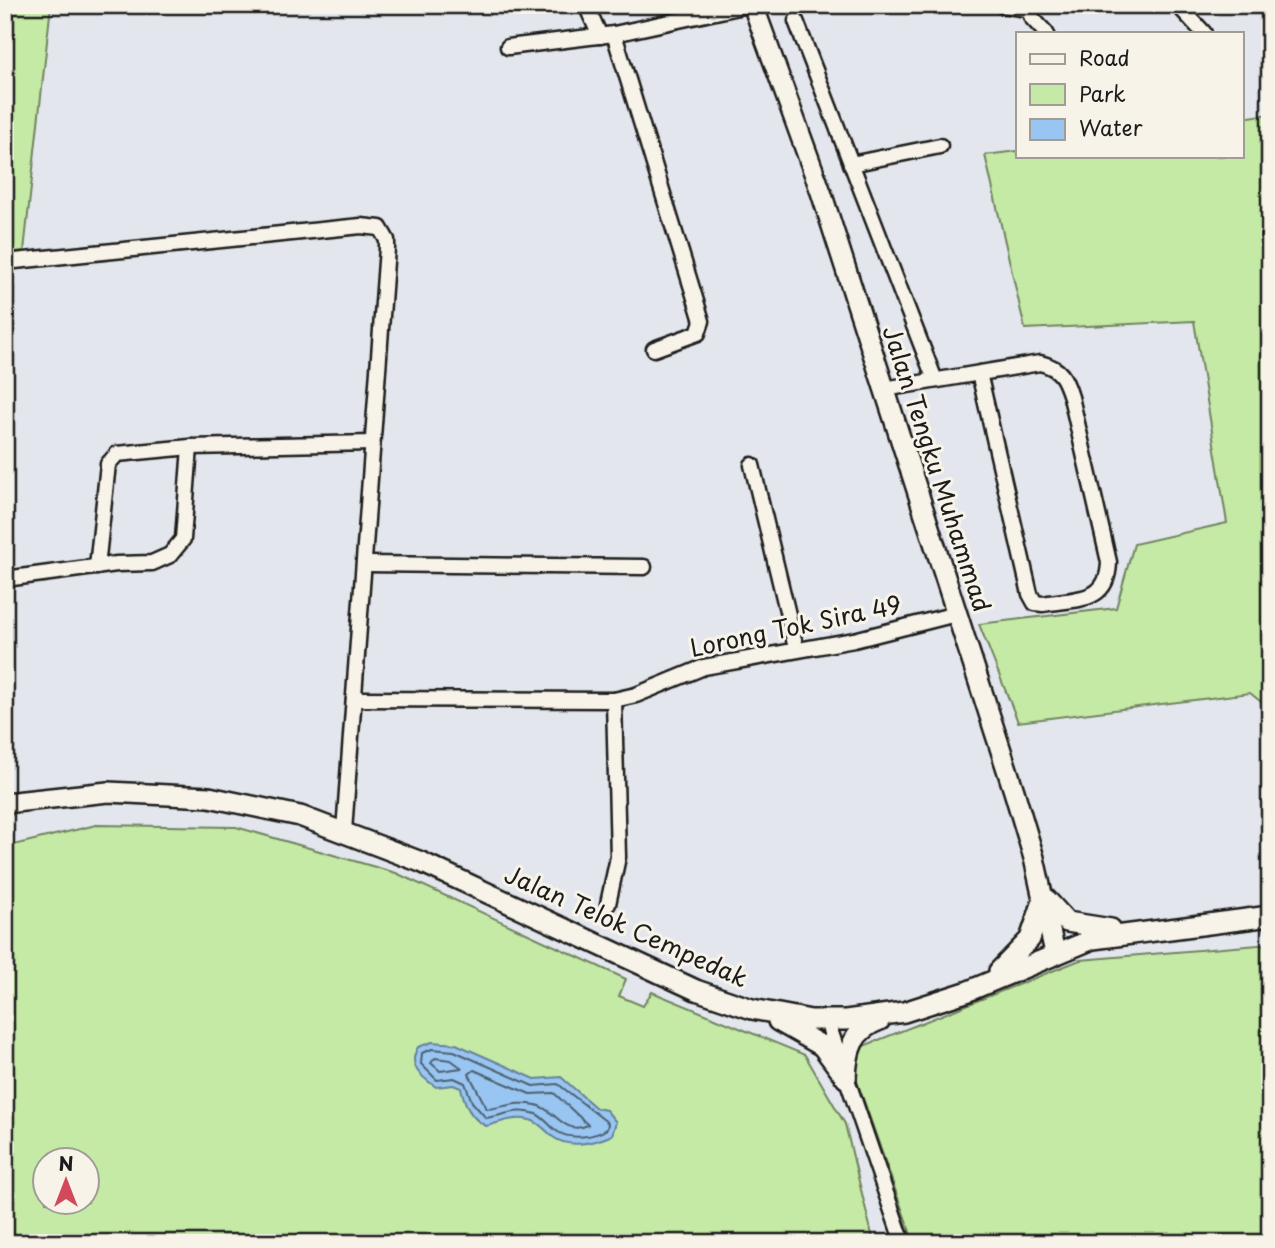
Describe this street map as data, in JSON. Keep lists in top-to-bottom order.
{
  "streets": {
    "main road": ["Jalan Tengku Muhammad", "Jalan Telok Cempedak"],
    "street": ["Lorong Tok Sira 49"]
  },
  "crossings": [
    ["Jalan Tengku Muhammad", "Lorong Tok Sira 49"],
    ["Jalan Tengku Muhammad", "Jalan Telok Cempedak"]
  ],
  "legend": ["Road", "Park", "Water"],
  "north": "top"
}
